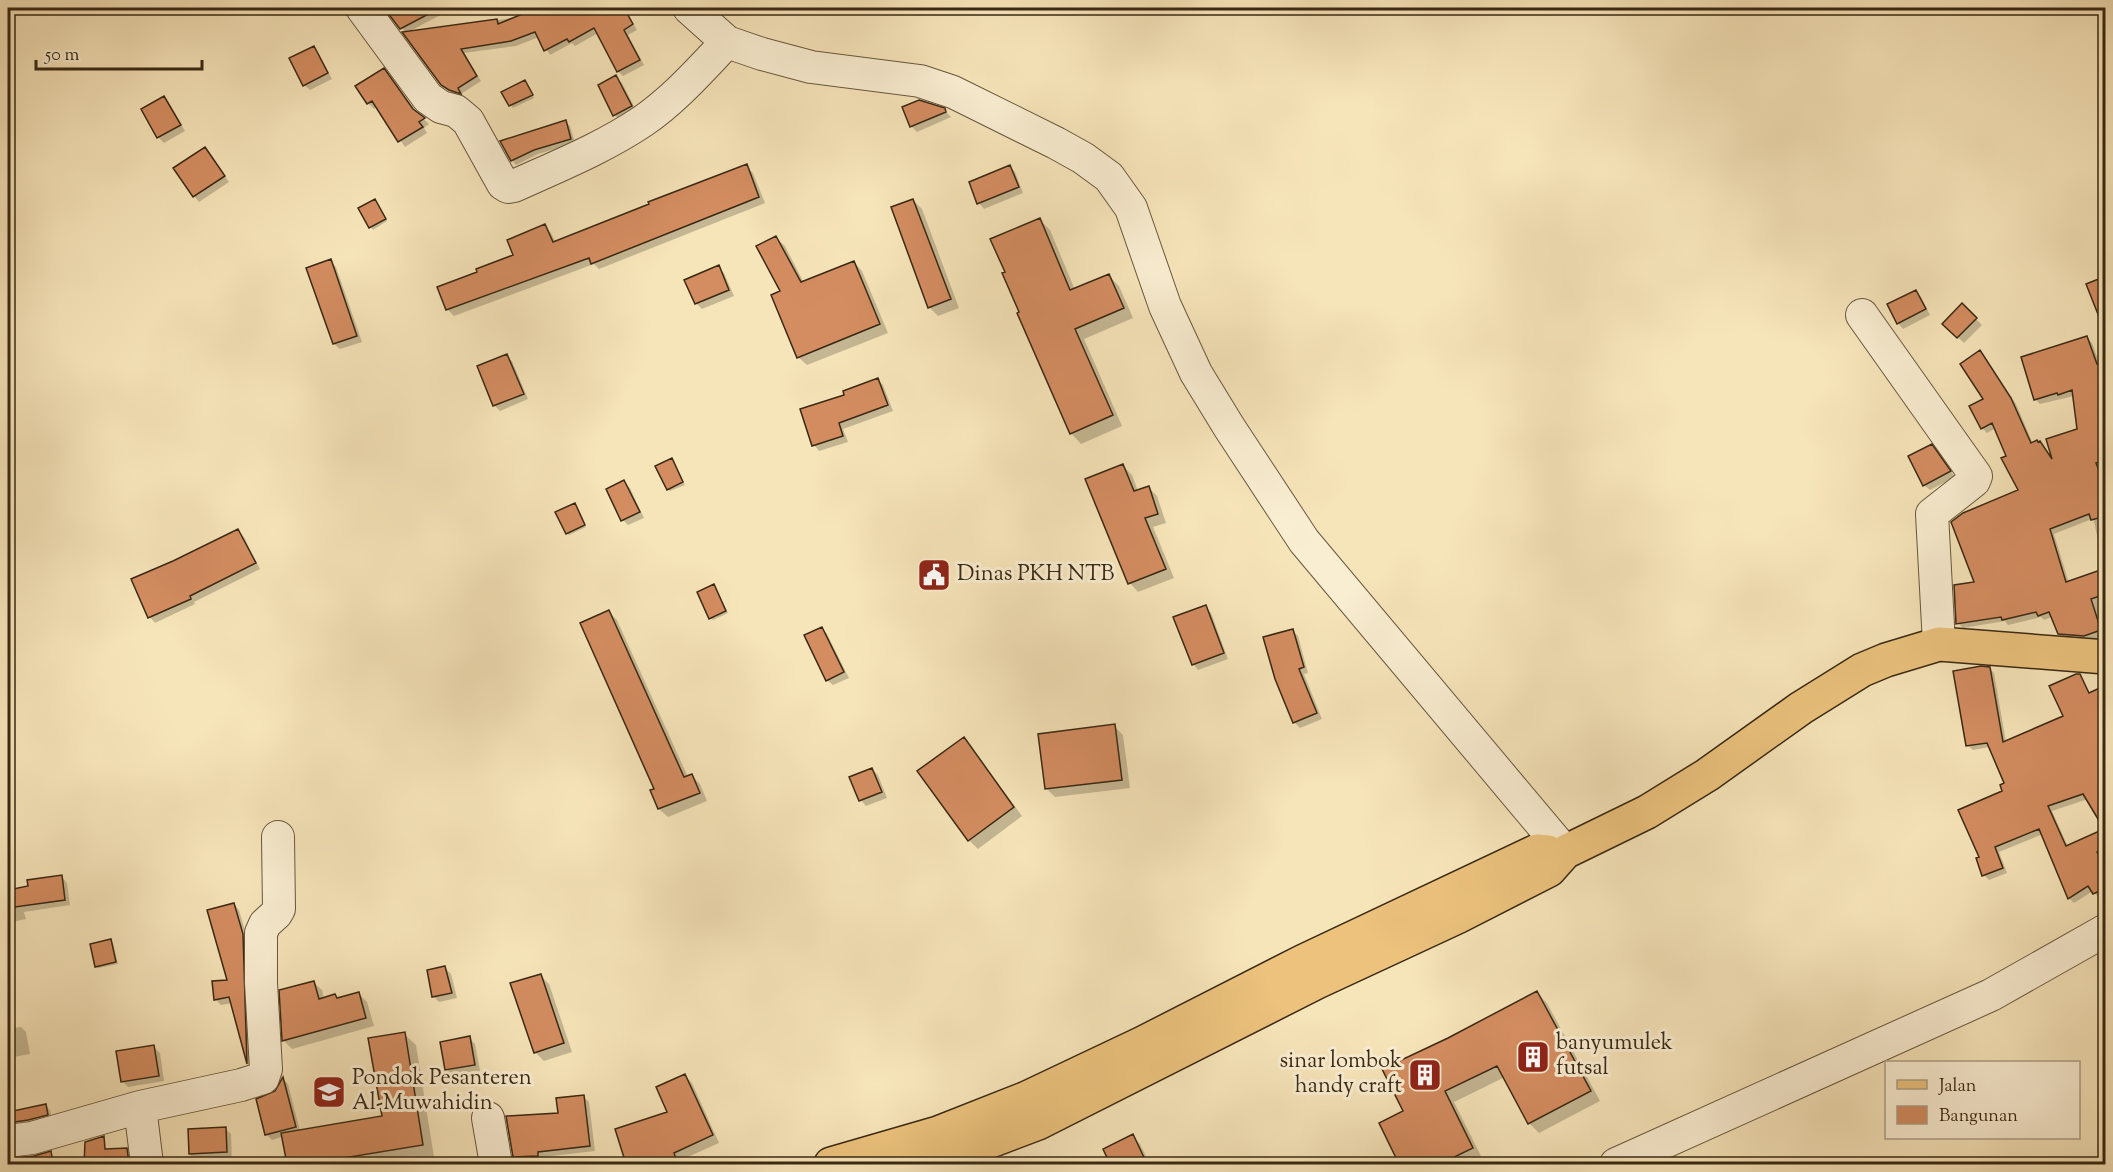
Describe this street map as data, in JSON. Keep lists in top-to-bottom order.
{
  "places": {
    "public building": ["Dinas PKH NTB"],
    "building": ["banyumulek futsal", "sinar lombok handy craft"],
    "school or university": ["Pondok Pesanteren Al-Muwahidin"]
  },
  "legend": ["Jalan", "Bangunan"],
  "scale_bar": "50 m"
}
